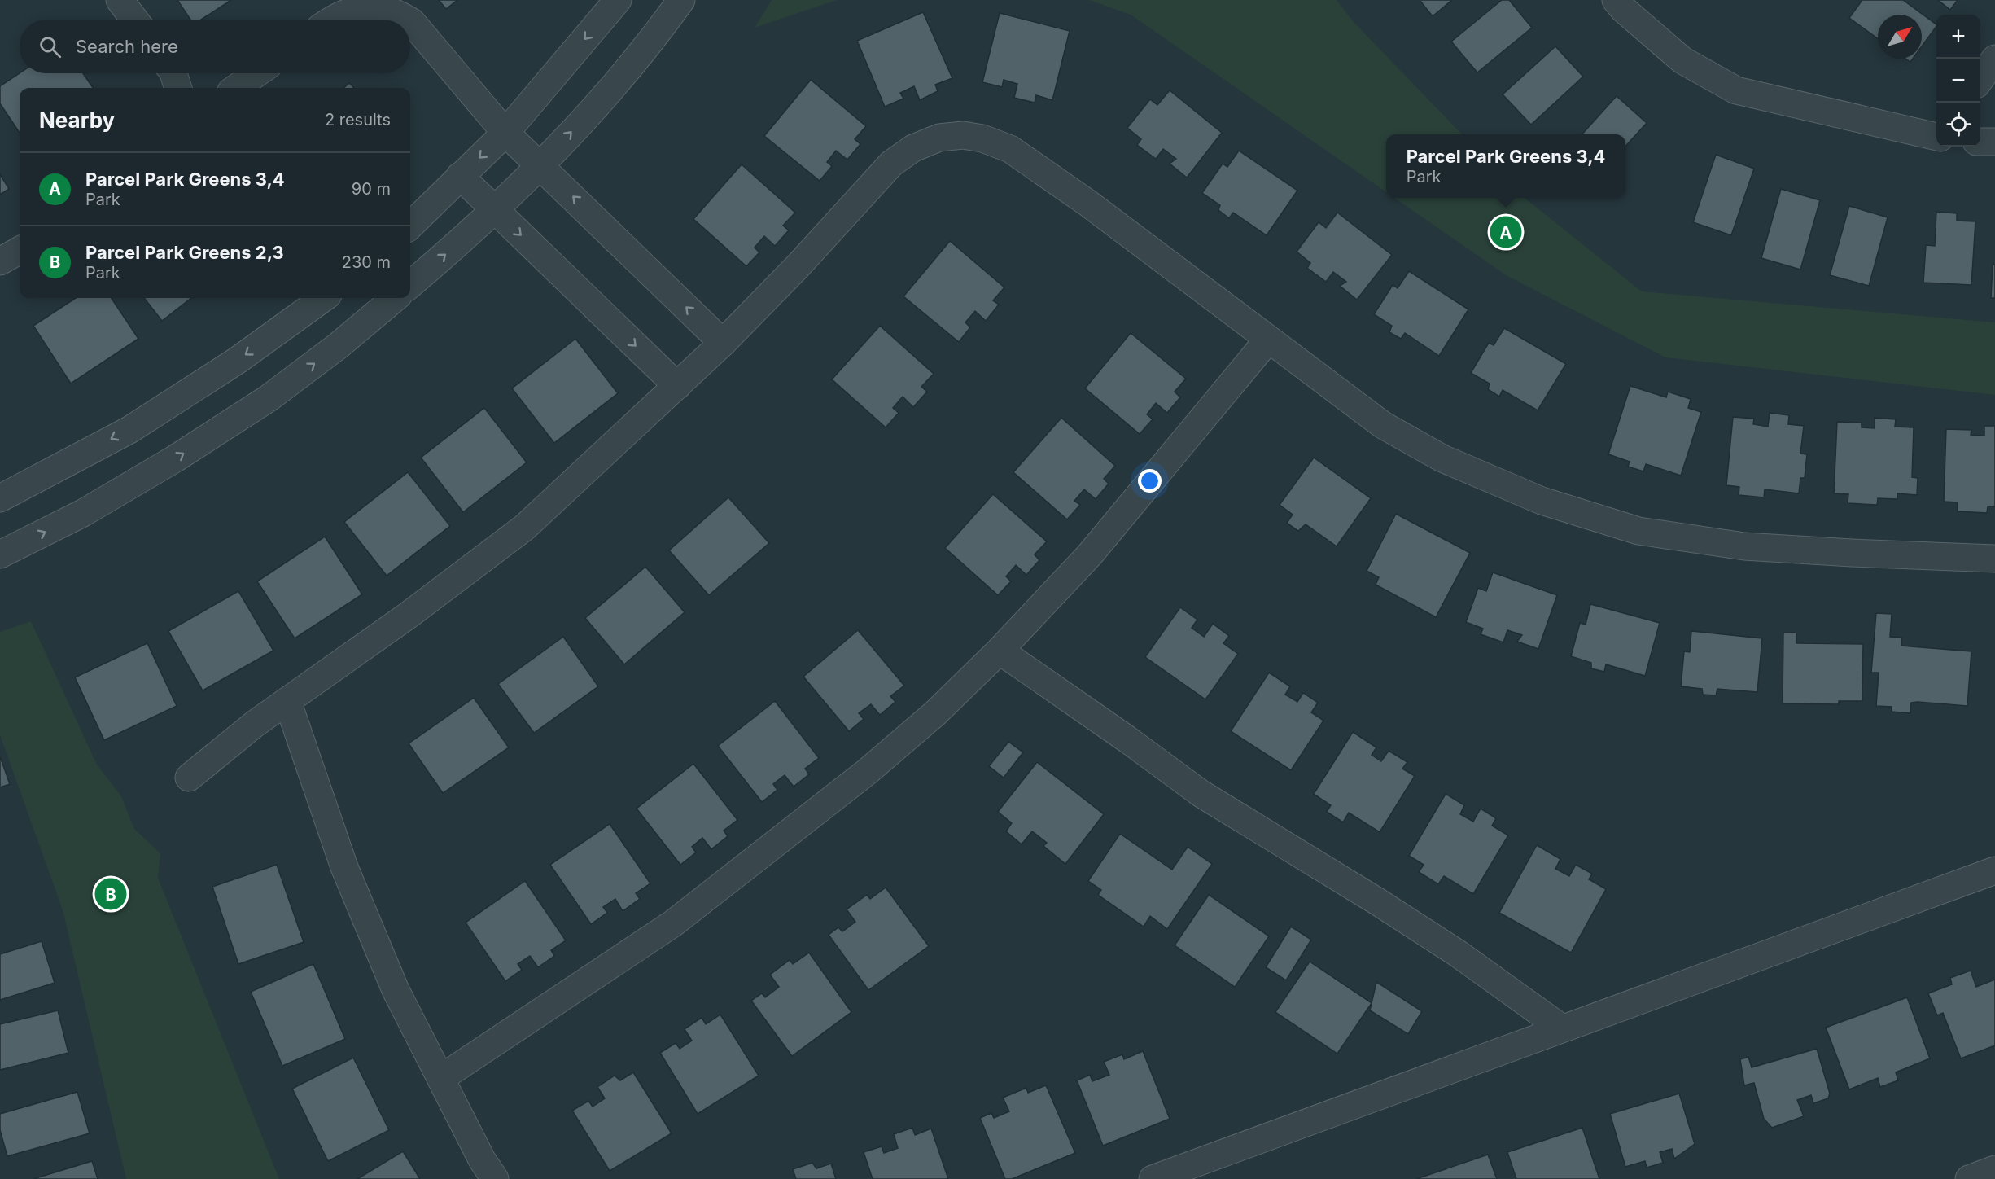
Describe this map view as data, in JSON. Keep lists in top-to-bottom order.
{
  "north": "top right",
  "page": {
    "map_buttons": ["+", "−"],
    "search": "Search here",
    "heading": ["Nearby", "2 results"],
    "popup": ["Parcel Park Greens 3,4", "Park"],
    "list": [
      {
        "mark": "A",
        "name": "Parcel Park Greens 3,4",
        "note": "Park",
        "value": "90 m"
      },
      {
        "mark": "B",
        "name": "Parcel Park Greens 2,3",
        "note": "Park",
        "value": "230 m"
      }
    ],
    "pins": ["A", "B"]
  }
}
